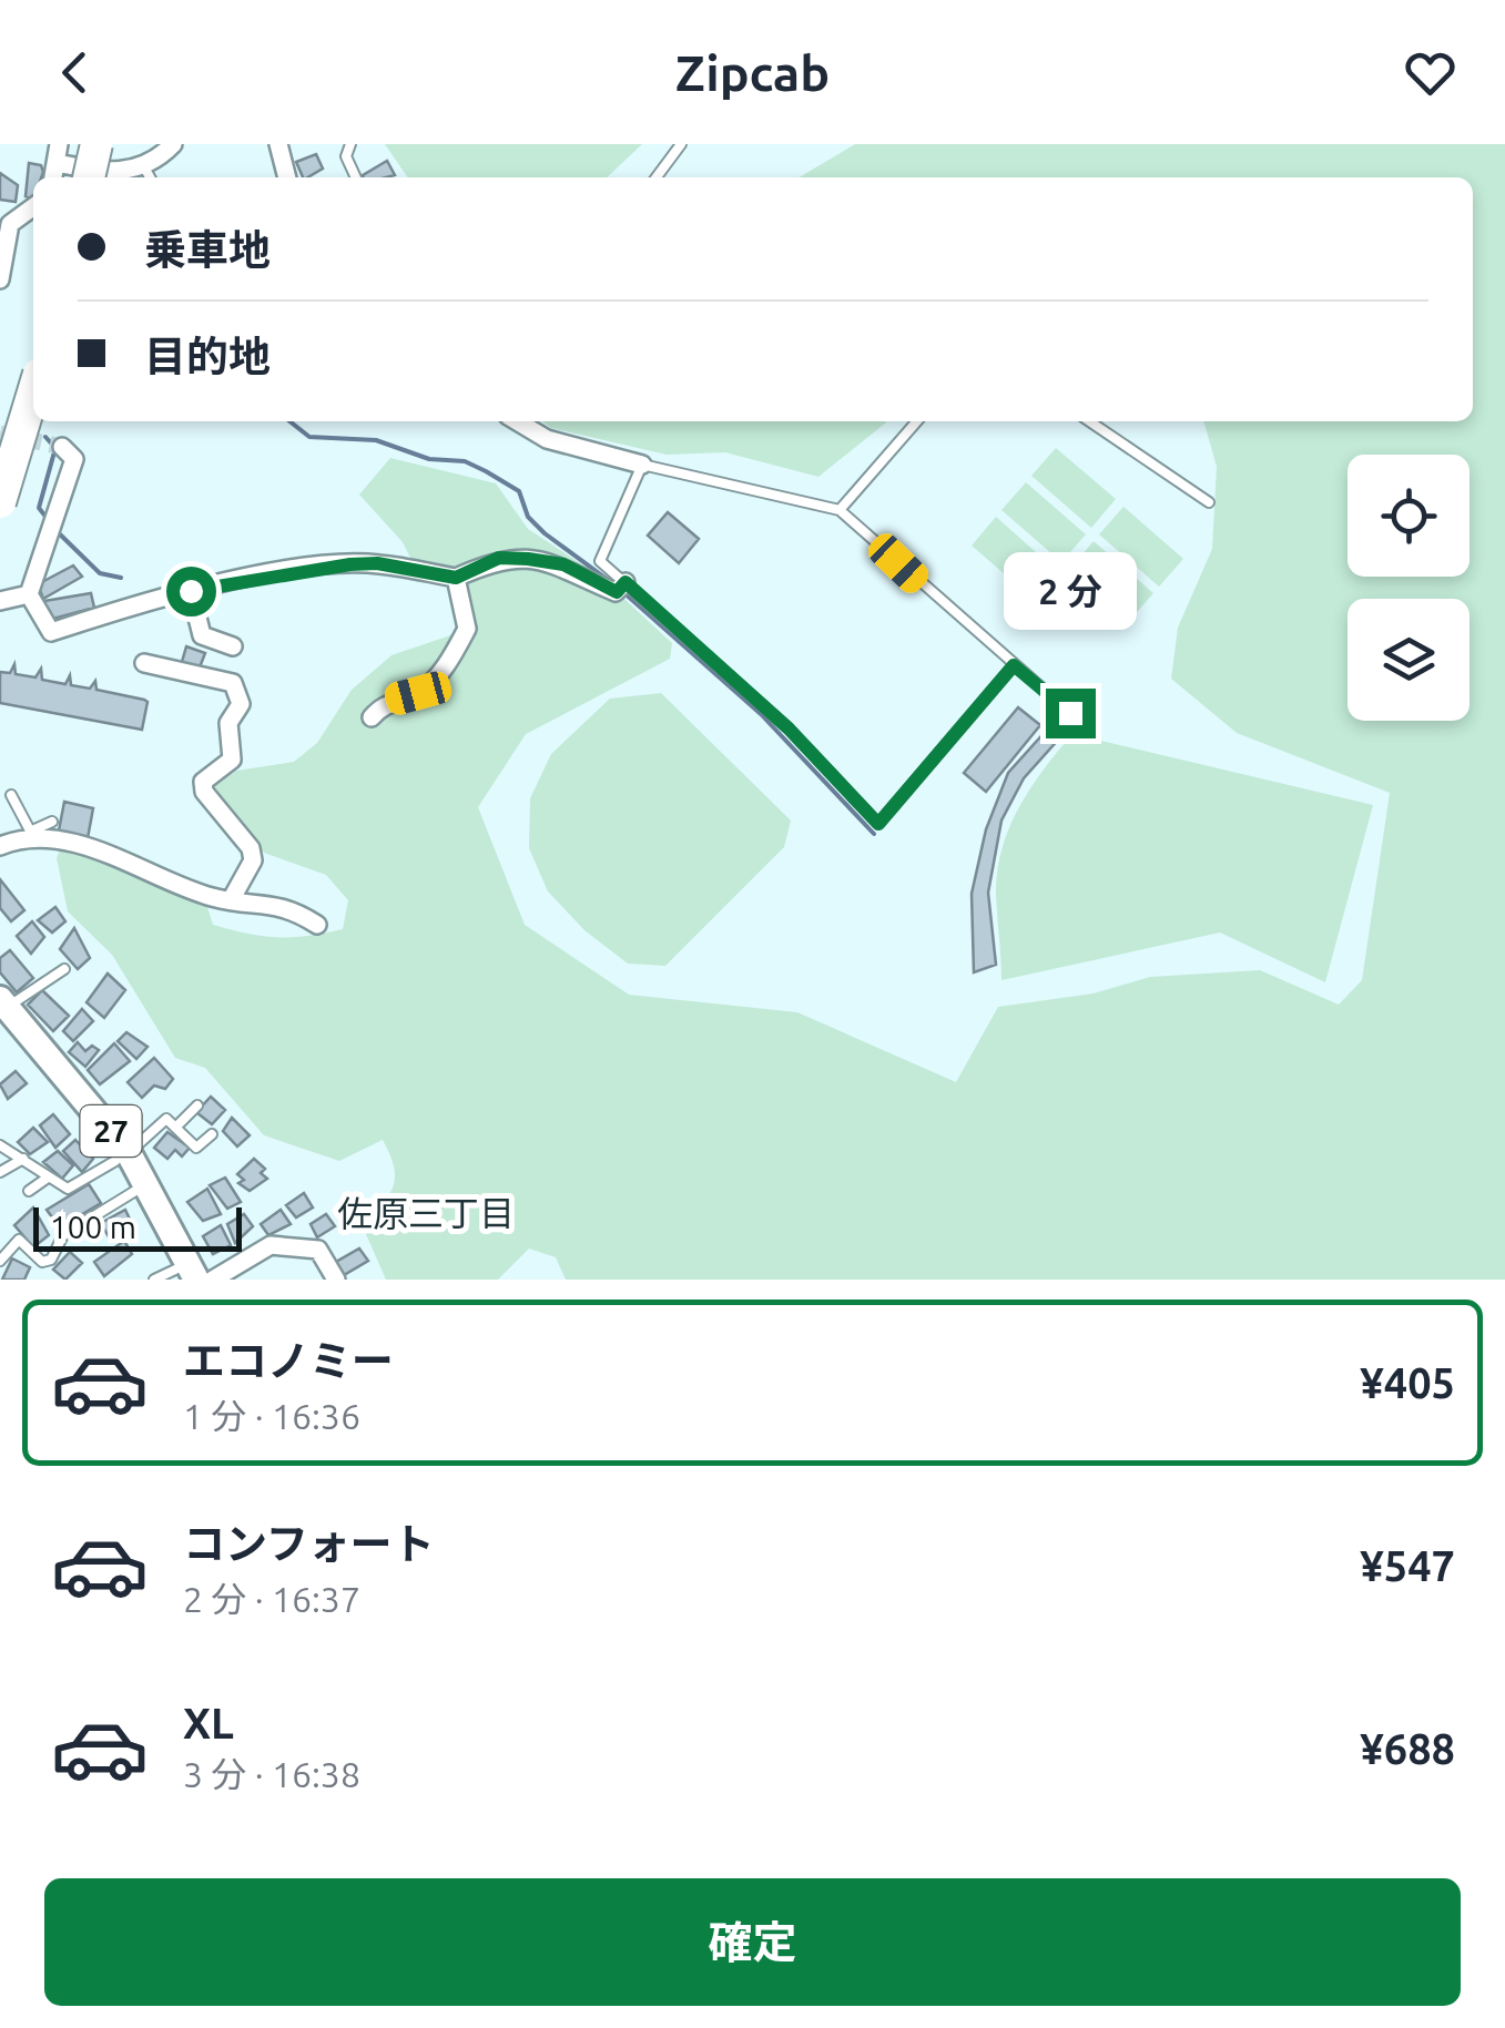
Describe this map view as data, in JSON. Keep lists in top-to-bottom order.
{
  "streets": {
    "main road": ["27"]
  },
  "districts": ["佐原三丁目"],
  "scale_bar": "100 m",
  "page": {
    "header": "Zipcab",
    "banner": ["乗車地", "目的地"],
    "bubble": "2 分",
    "scale": "100 m",
    "list": [
      {
        "name": "エコノミー",
        "note": "1 分 · 16:36",
        "value": "¥405"
      },
      {
        "name": "コンフォート",
        "note": "2 分 · 16:37",
        "value": "¥547"
      },
      {
        "name": "XL",
        "note": "3 分 · 16:38",
        "value": "¥688"
      }
    ],
    "buttons": "確定"
  }
}
